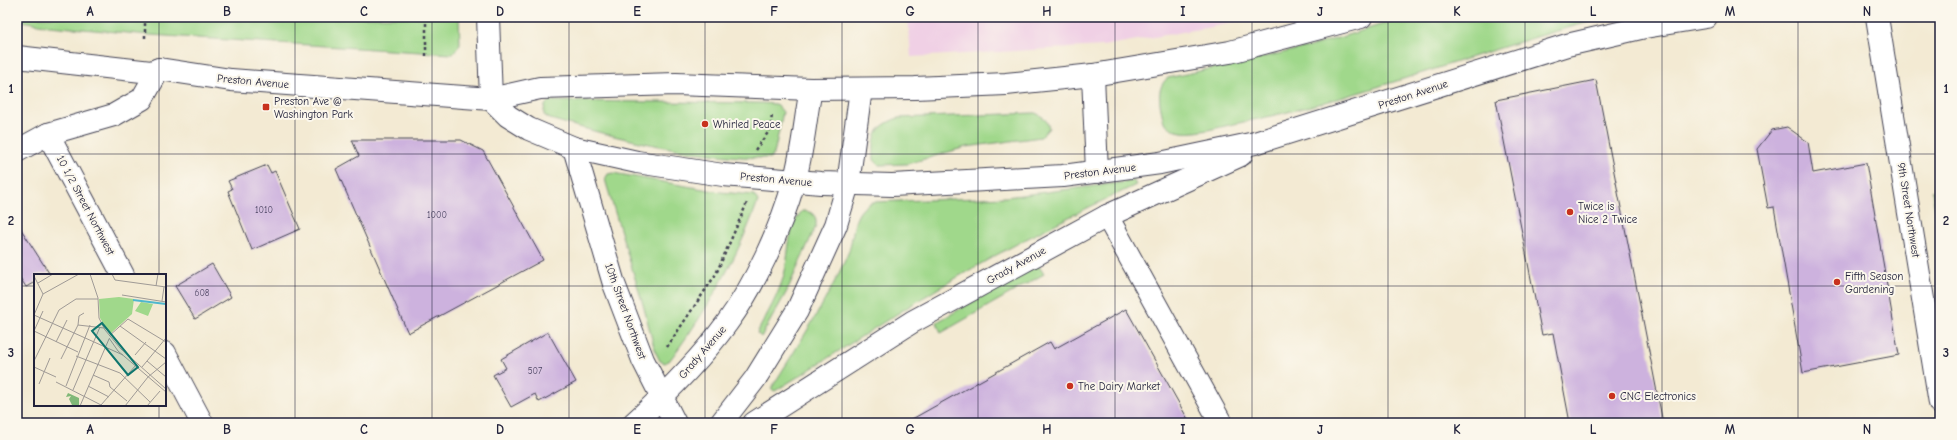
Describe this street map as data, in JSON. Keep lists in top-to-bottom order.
{
  "streets": {
    "main road": [
      "Preston Avenue",
      "10 1/2 Street Northwest",
      "9th Street Northwest",
      "Grady Avenue",
      "10th Street Northwest"
    ]
  },
  "crossings": [
    ["Preston Avenue", "Grady Avenue"],
    ["Preston Avenue", "10th Street Northwest"],
    ["Grady Avenue", "10th Street Northwest"]
  ],
  "places": {
    "transit": ["Preston Ave @ Washington Park"],
    "other": [
      "Whirled Peace",
      "Twice is Nice 2 Twice",
      "Fifth Season Gardening",
      "The Dairy Market",
      "CNC Electronics"
    ]
  },
  "house_numbers": [
    "1010",
    "1000",
    "608",
    "507"
  ],
  "grid": {
    "columns": [
      "A",
      "B",
      "C",
      "D",
      "E",
      "F",
      "G",
      "H",
      "I",
      "J",
      "K",
      "L",
      "M",
      "N"
    ],
    "rows": ["1", "2", "3"]
  }
}
